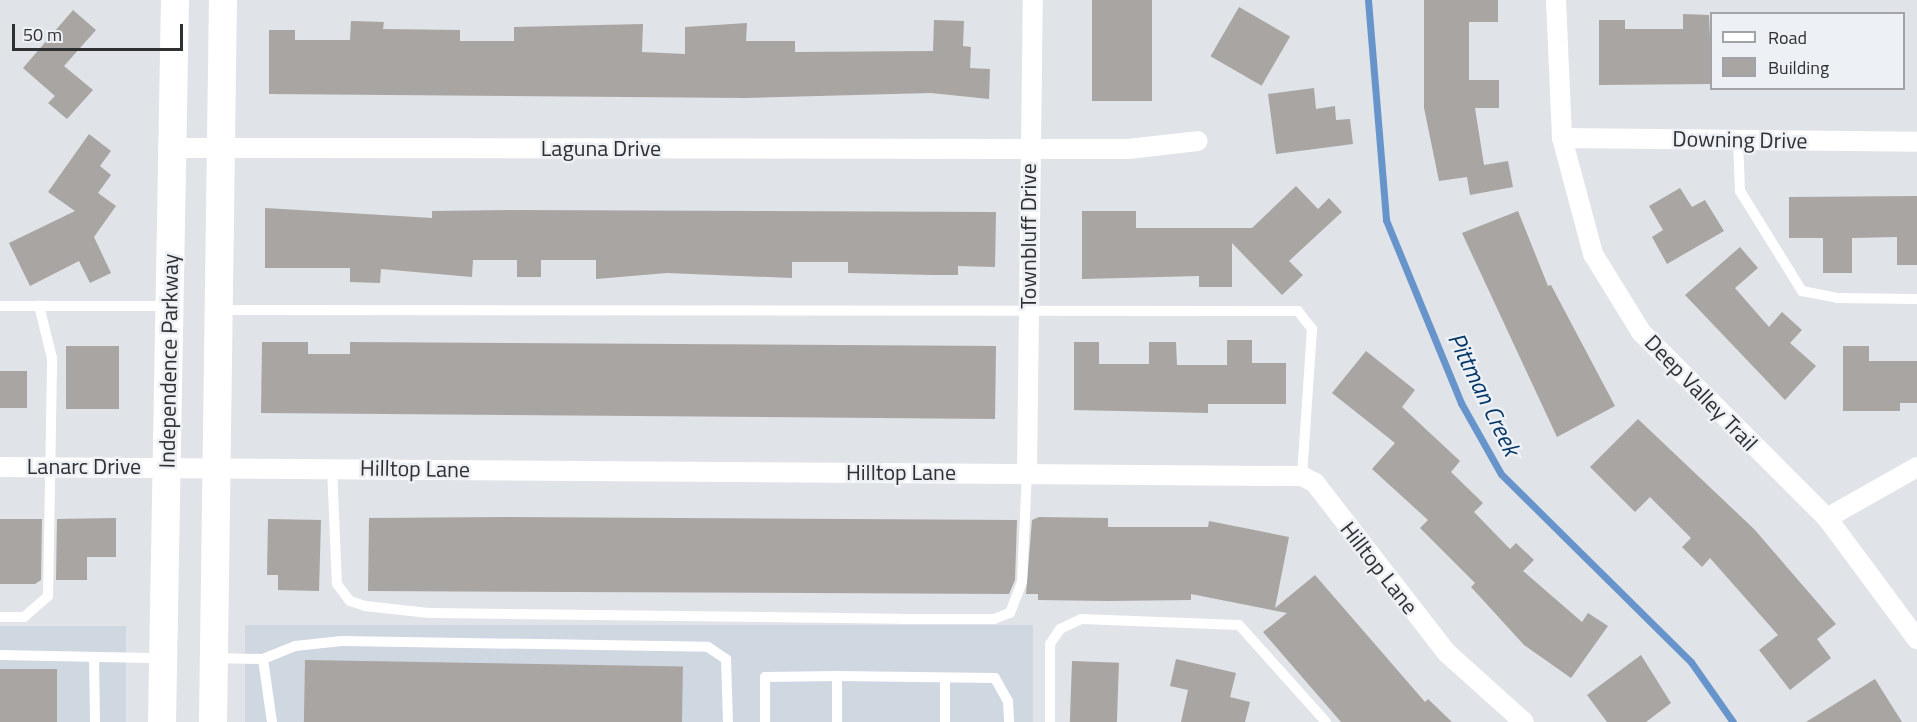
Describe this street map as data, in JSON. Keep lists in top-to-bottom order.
{
  "streets": {
    "main road": ["Independence Parkway"],
    "street": [
      "Downing Drive",
      "Laguna Drive",
      "Townbluff Drive",
      "Deep Valley Trail",
      "Lanarc Drive",
      "Hilltop Lane"
    ]
  },
  "crossings": [
    ["Downing Drive", "Deep Valley Trail"],
    ["Laguna Drive", "Townbluff Drive"],
    ["Laguna Drive", "Independence Parkway"],
    ["Townbluff Drive", "Hilltop Lane"],
    ["Independence Parkway", "Lanarc Drive"],
    ["Independence Parkway", "Hilltop Lane"],
    ["Lanarc Drive", "Hilltop Lane"]
  ],
  "water": ["Pittman Creek"],
  "legend": ["Road", "Building"],
  "scale_bar": "50 m"
}
